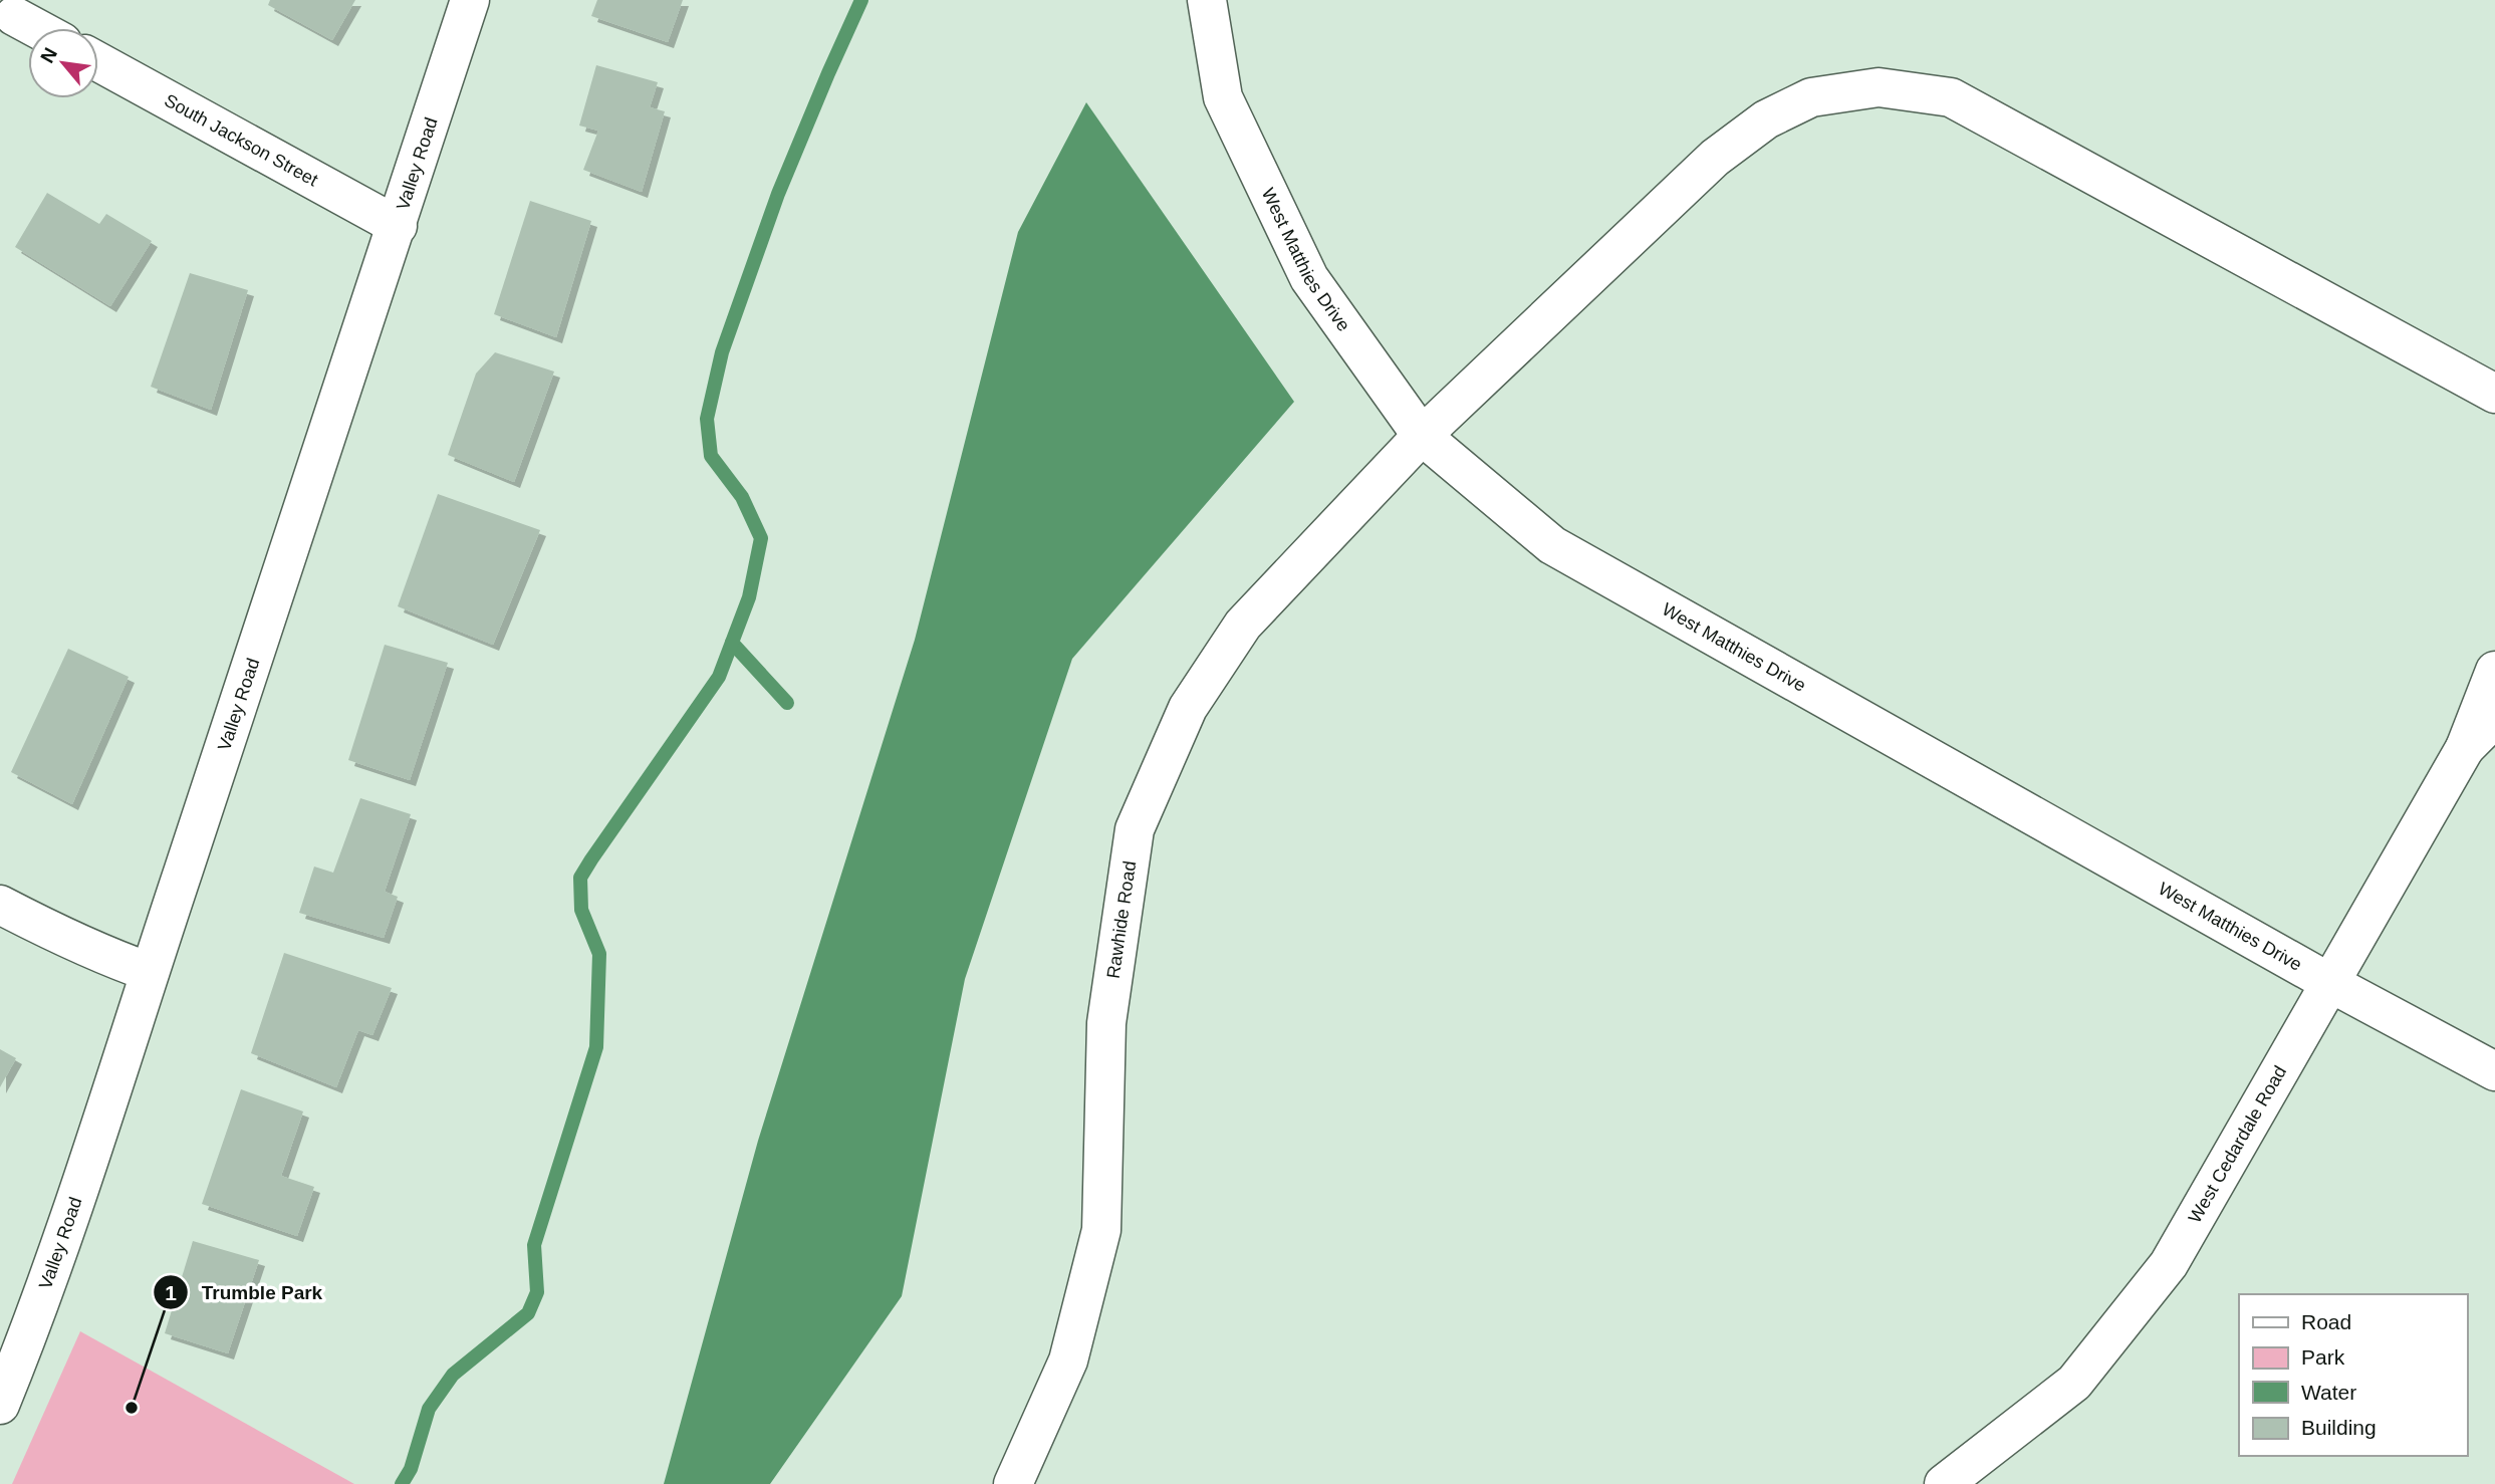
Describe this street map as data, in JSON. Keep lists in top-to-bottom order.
{
  "streets": {
    "street": [
      "South Jackson Street",
      "Valley Road",
      "West Matthies Drive",
      "Rawhide Road",
      "West Cedardale Road"
    ]
  },
  "crossings": [
    ["South Jackson Street", "Valley Road"],
    ["West Matthies Drive", "Rawhide Road"],
    ["West Matthies Drive", "West Cedardale Road"]
  ],
  "places": ["Trumble Park"],
  "legend": [
    "Road",
    "Park",
    "Water",
    "Building"
  ],
  "north": "top left"
}
